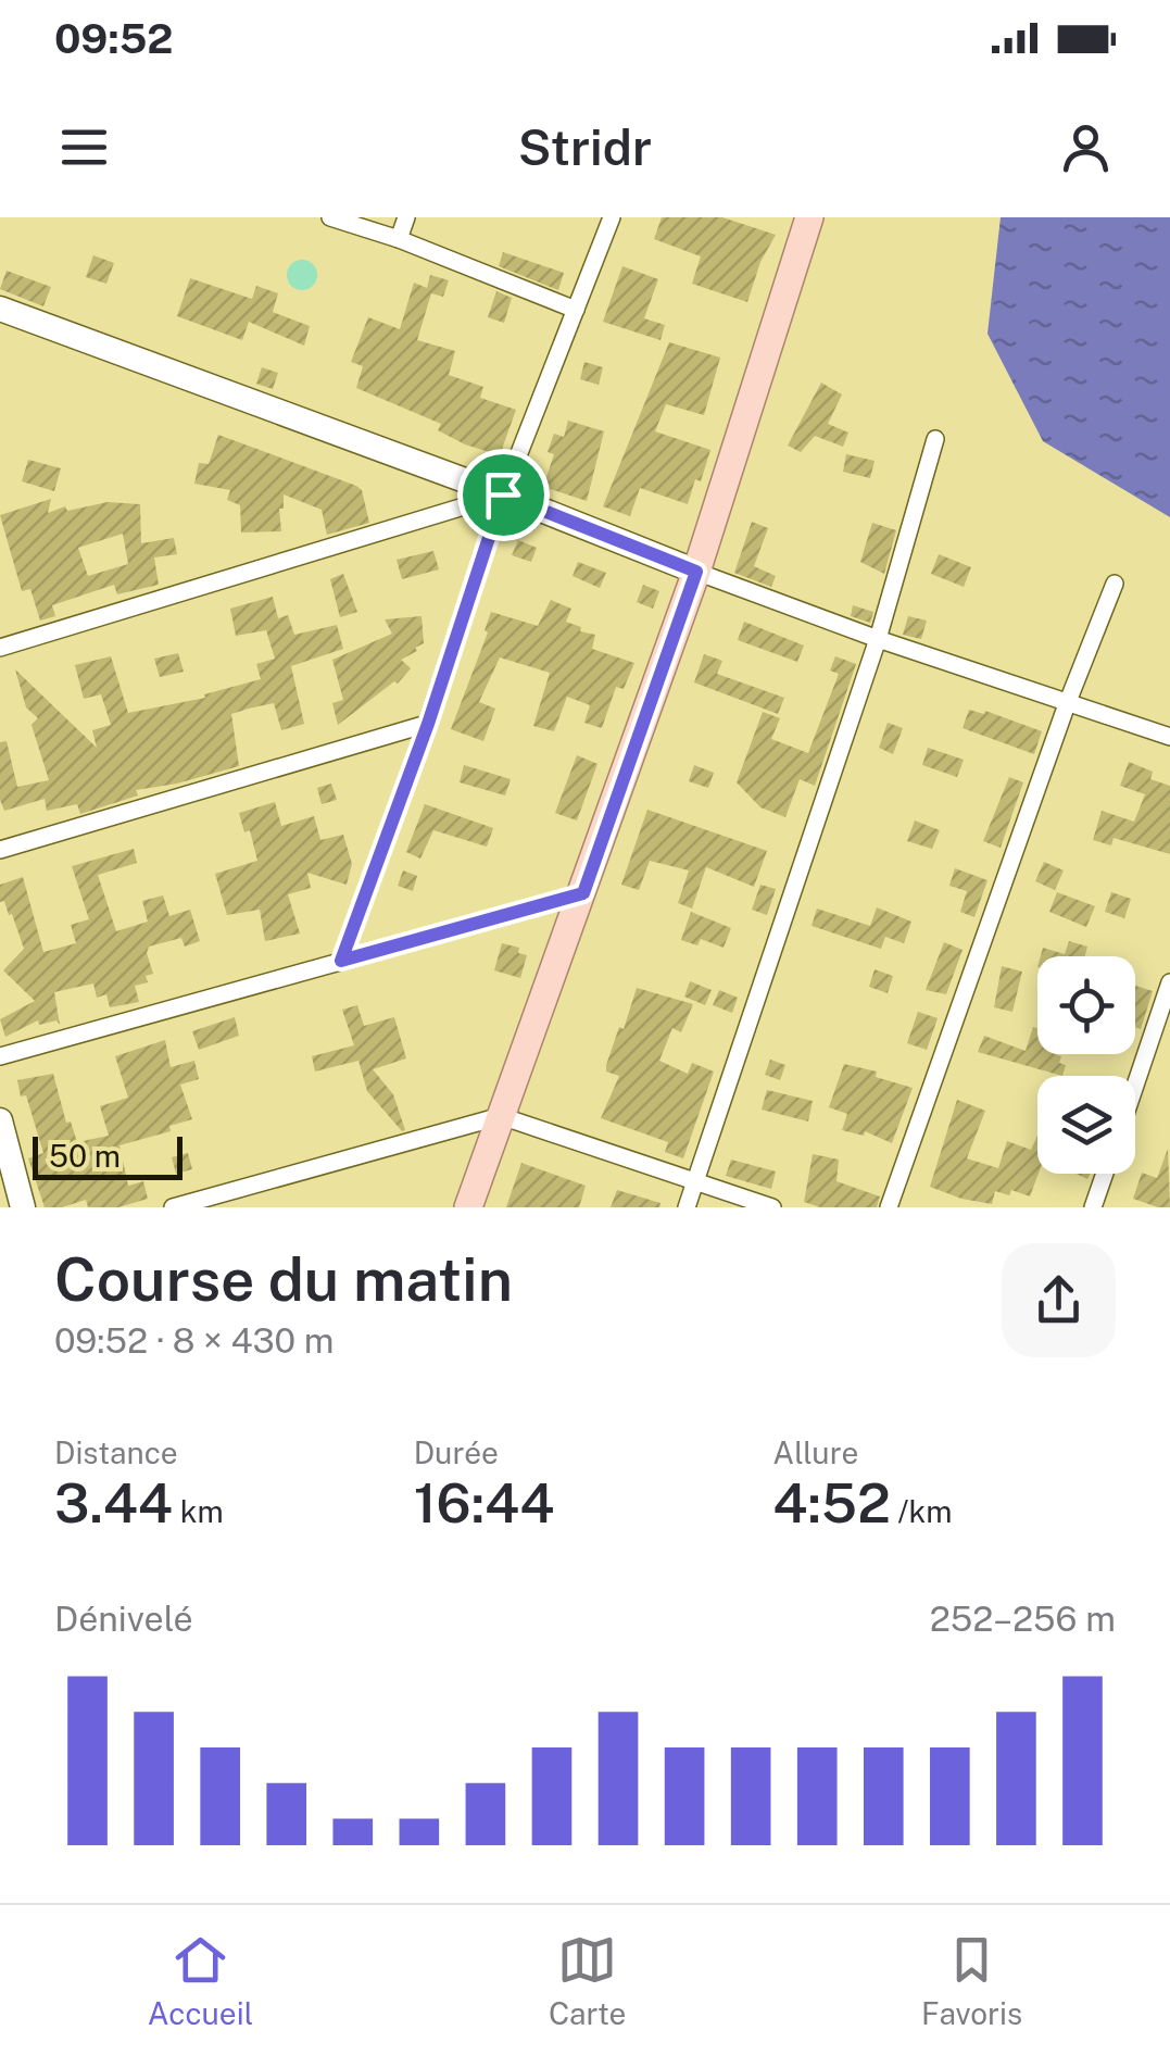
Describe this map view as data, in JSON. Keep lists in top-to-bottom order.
{
  "scale_bar": "50 m",
  "page": {
    "status": "09:52",
    "header": "Stridr",
    "scale": "50 m",
    "heading": ["Course du matin", "09:52 · 8 × 430 m"],
    "stats": [
      ["Distance", "3.44 km"],
      ["Durée", "16:44"],
      ["Allure", "4:52 /km"]
    ],
    "chart": ["Dénivelé", "252–256 m"],
    "tabs": ["Accueil", "Carte", "Favoris"]
  }
}
